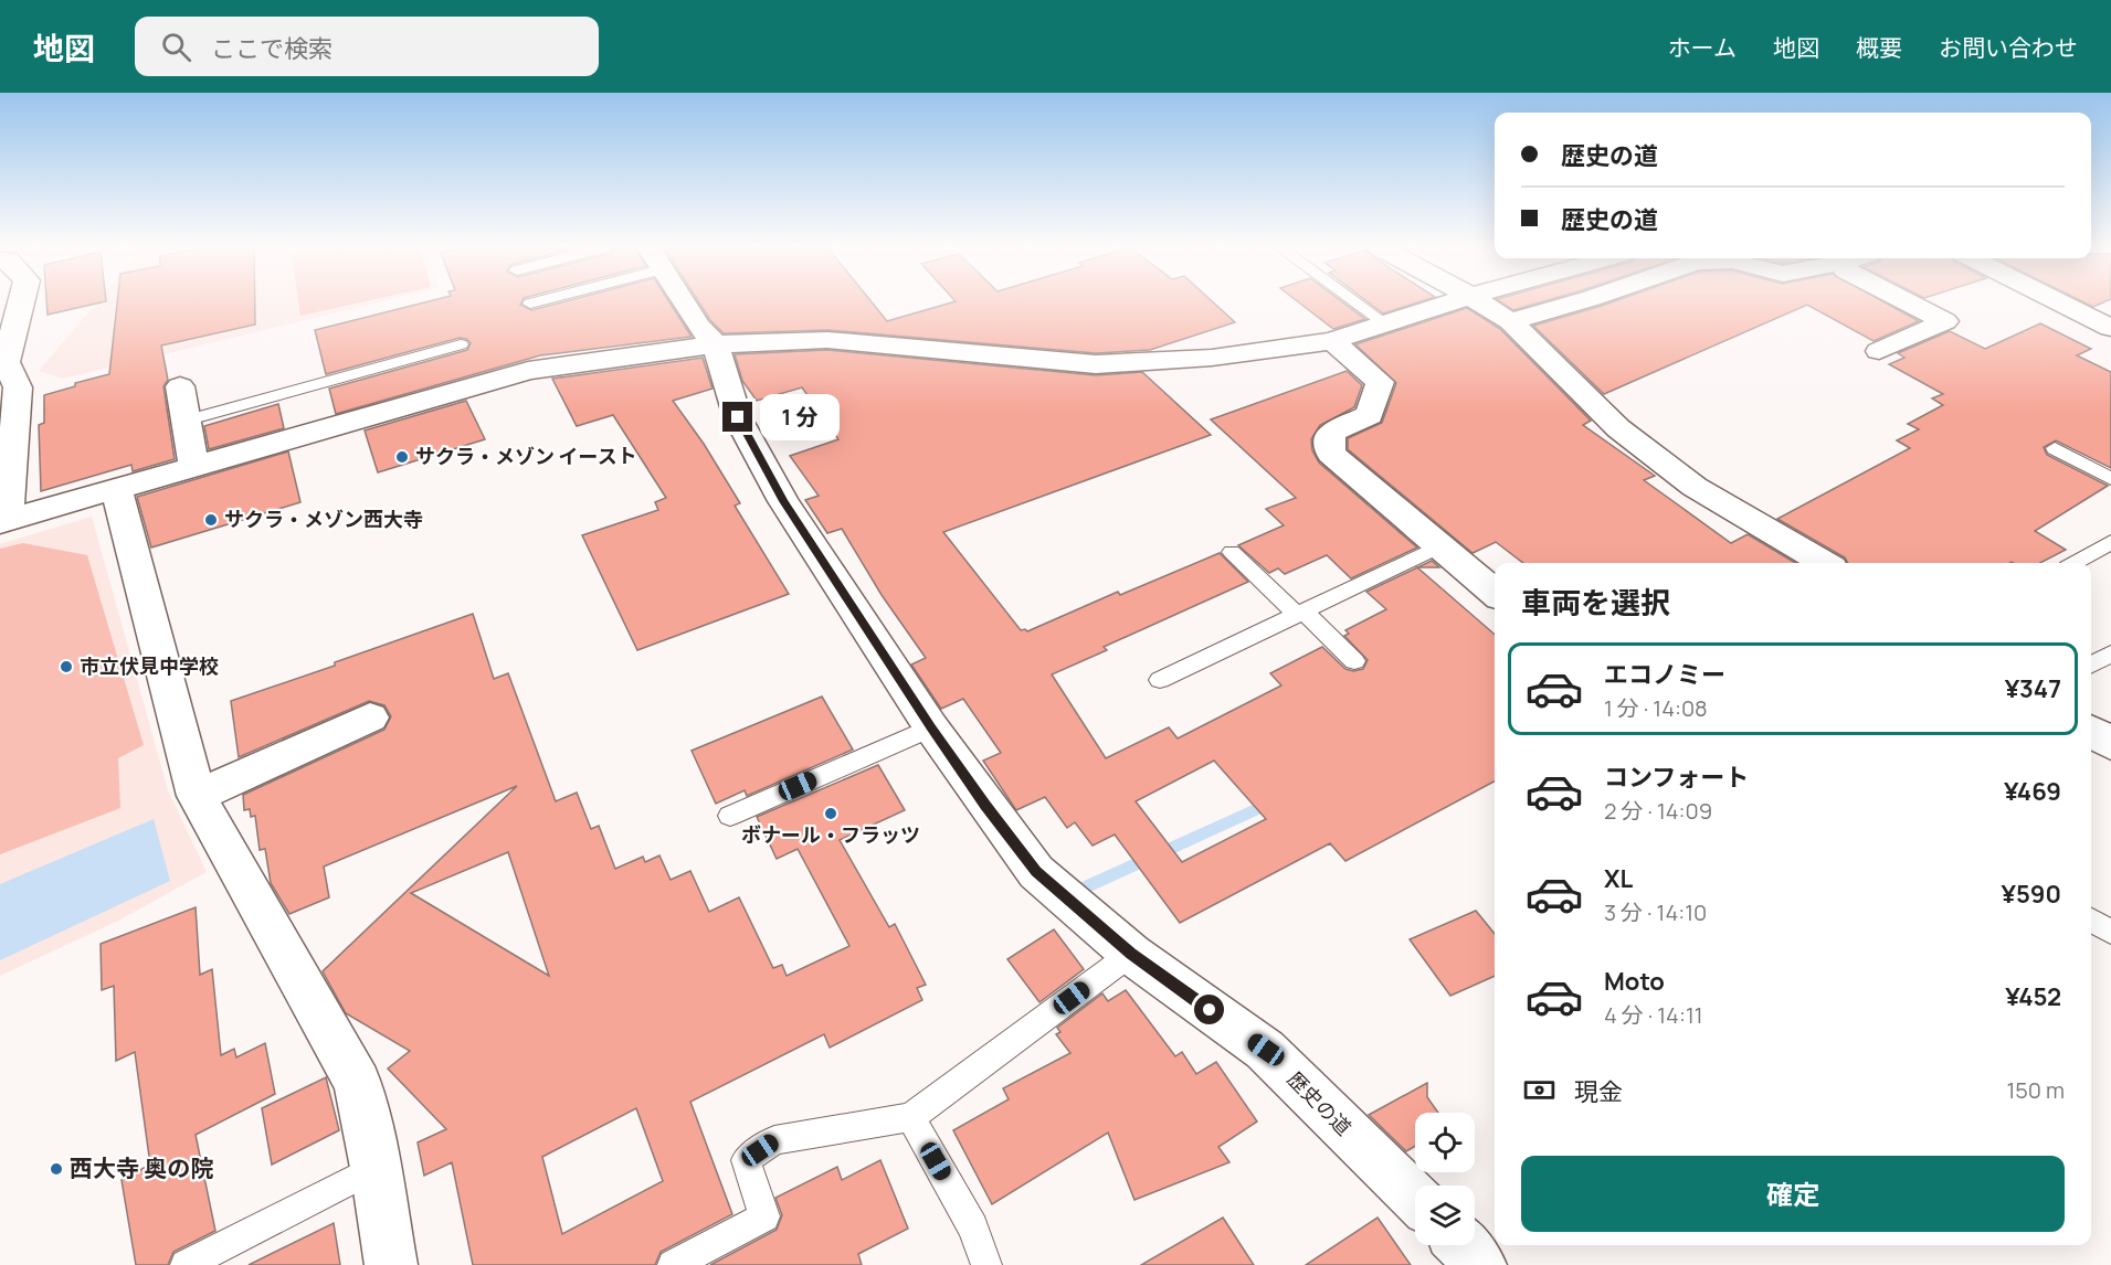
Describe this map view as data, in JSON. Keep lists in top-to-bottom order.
{
  "streets": {
    "street": ["歴史の道"]
  },
  "places": [
    "サクラ・メゾン イースト",
    "サクラ・メゾン西大寺",
    "市立伏見中学校",
    "ボナール・フラッツ",
    "西大寺 奥の院"
  ],
  "page": {
    "header": "地図",
    "search": "ここで検索",
    "nav": [
      "ホーム",
      "地図",
      "概要",
      "お問い合わせ"
    ],
    "banner": ["歴史の道", "歴史の道"],
    "bubble": "1 分",
    "heading": "車両を選択",
    "list": [
      {
        "name": "エコノミー",
        "note": "1 分 · 14:08",
        "value": "¥347"
      },
      {
        "name": "コンフォート",
        "note": "2 分 · 14:09",
        "value": "¥469"
      },
      {
        "name": "XL",
        "note": "3 分 · 14:10",
        "value": "¥590"
      },
      {
        "name": "Moto",
        "note": "4 分 · 14:11",
        "value": "¥452"
      }
    ],
    "pay": ["現金", "150 m"],
    "buttons": "確定"
  }
}
